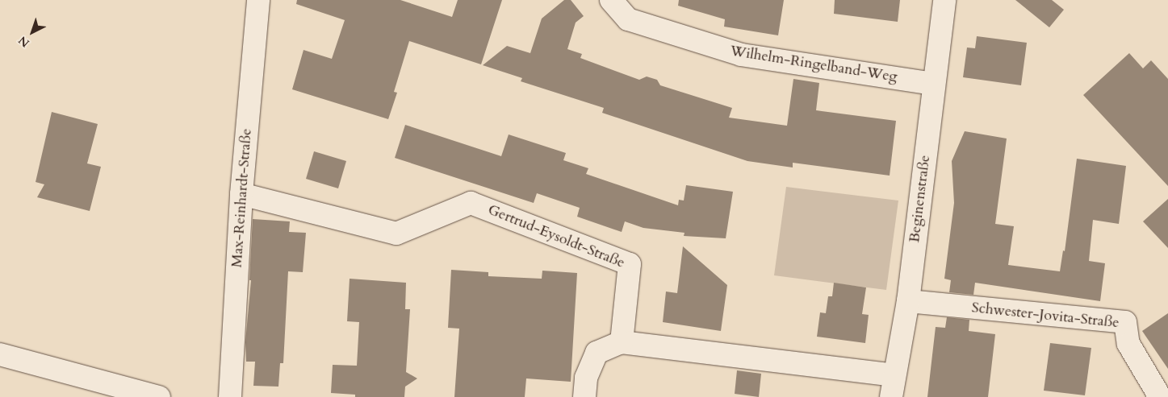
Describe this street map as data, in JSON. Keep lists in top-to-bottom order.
{
  "streets": {
    "street": [
      "Wilhelm-Ringelband-Weg",
      "Max-Reinhardt-Straße",
      "Beginenstraße",
      "Gertrud-Eysoldt-Straße",
      "Schwester-Jovita-Straße"
    ]
  },
  "crossings": [
    ["Wilhelm-Ringelband-Weg", "Beginenstraße"],
    ["Max-Reinhardt-Straße", "Gertrud-Eysoldt-Straße"],
    ["Beginenstraße", "Schwester-Jovita-Straße"]
  ],
  "north": "bottom left"
}
